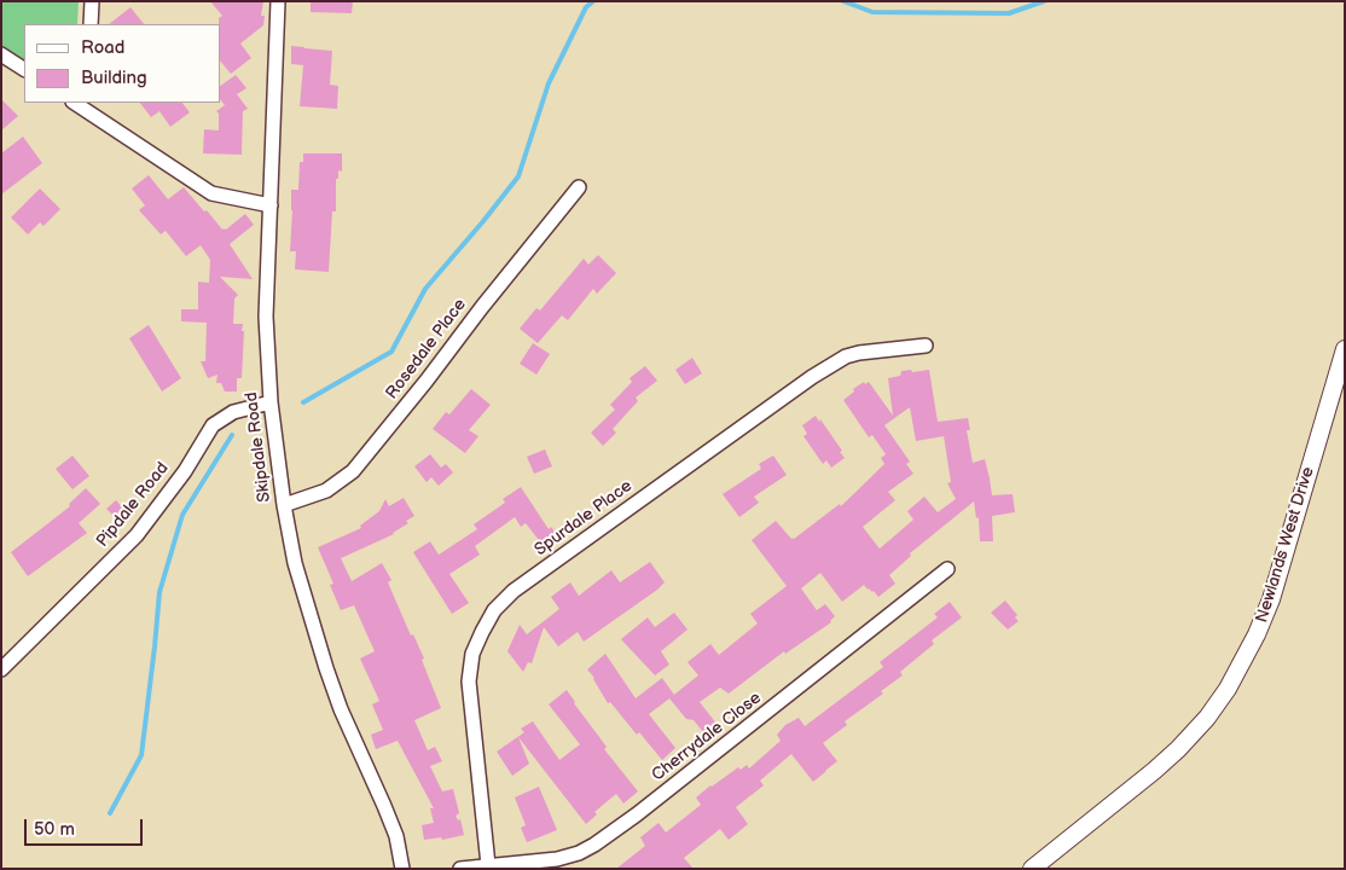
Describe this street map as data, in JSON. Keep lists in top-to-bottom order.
{
  "streets": {
    "street": [
      "Rosedale Place",
      "Skipdale Road",
      "Pipdale Road",
      "Spurdale Place",
      "Newlands West Drive",
      "Cherrydale Close"
    ]
  },
  "crossings": [
    ["Rosedale Place", "Skipdale Road"],
    ["Skipdale Road", "Pipdale Road"],
    ["Spurdale Place", "Cherrydale Close"]
  ],
  "legend": ["Road", "Building"],
  "scale_bar": "50 m"
}
